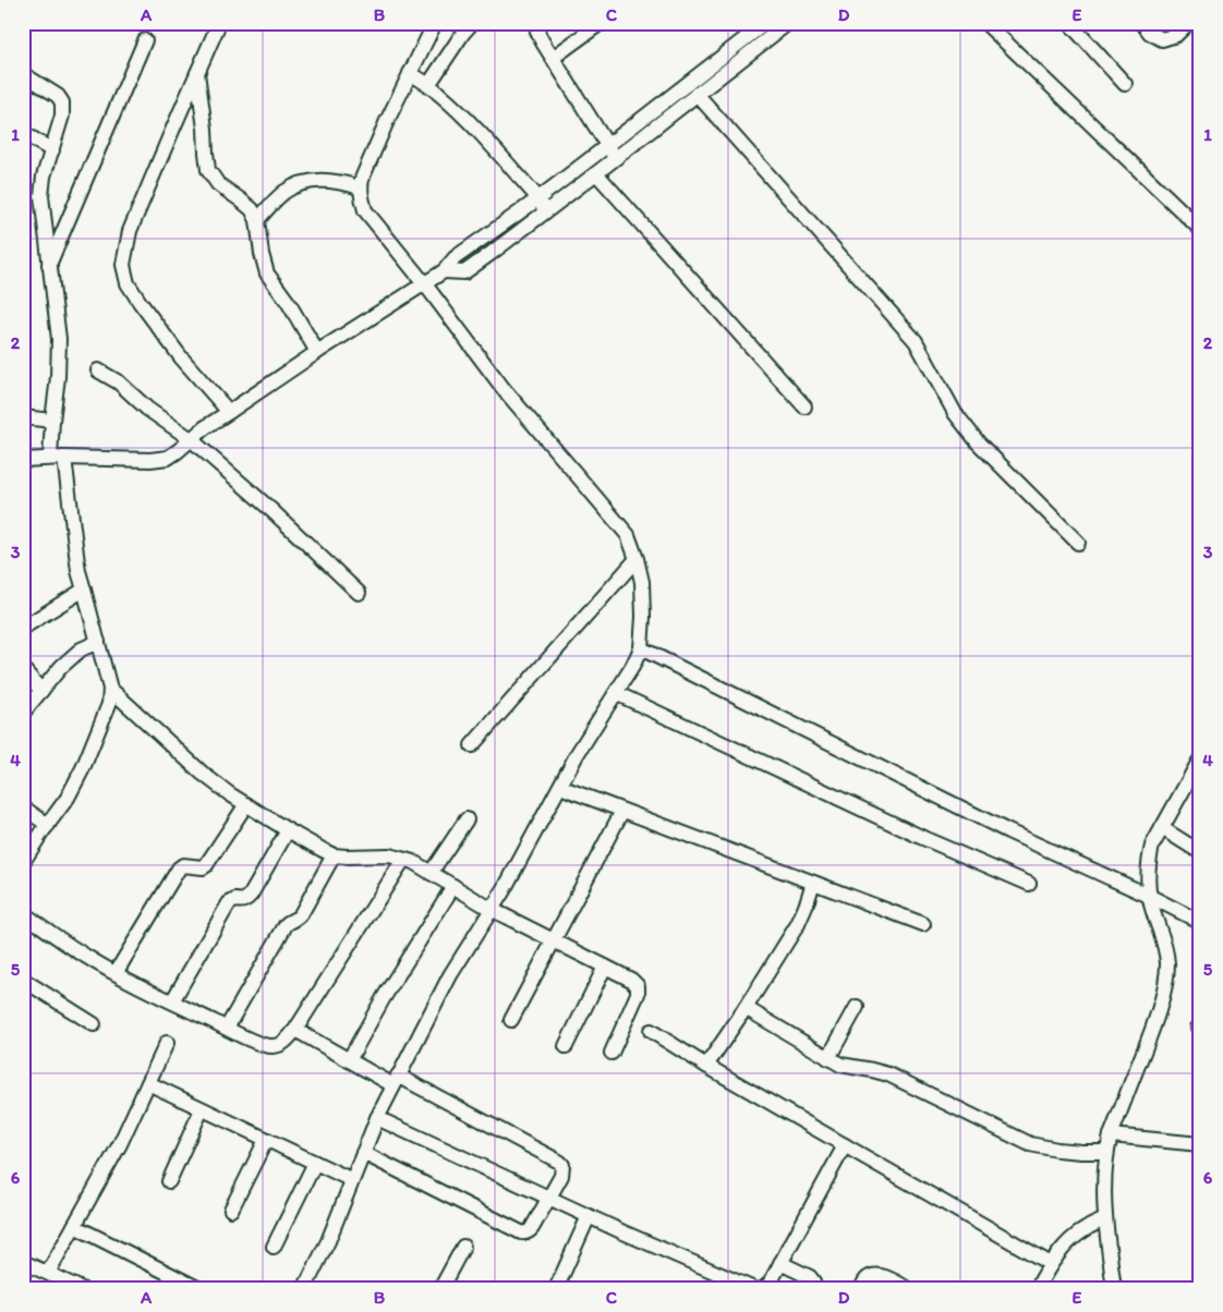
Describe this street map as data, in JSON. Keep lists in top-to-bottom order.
{
  "grid": {
    "columns": [
      "A",
      "B",
      "C",
      "D",
      "E"
    ],
    "rows": [
      "1",
      "2",
      "3",
      "4",
      "5",
      "6"
    ]
  }
}
